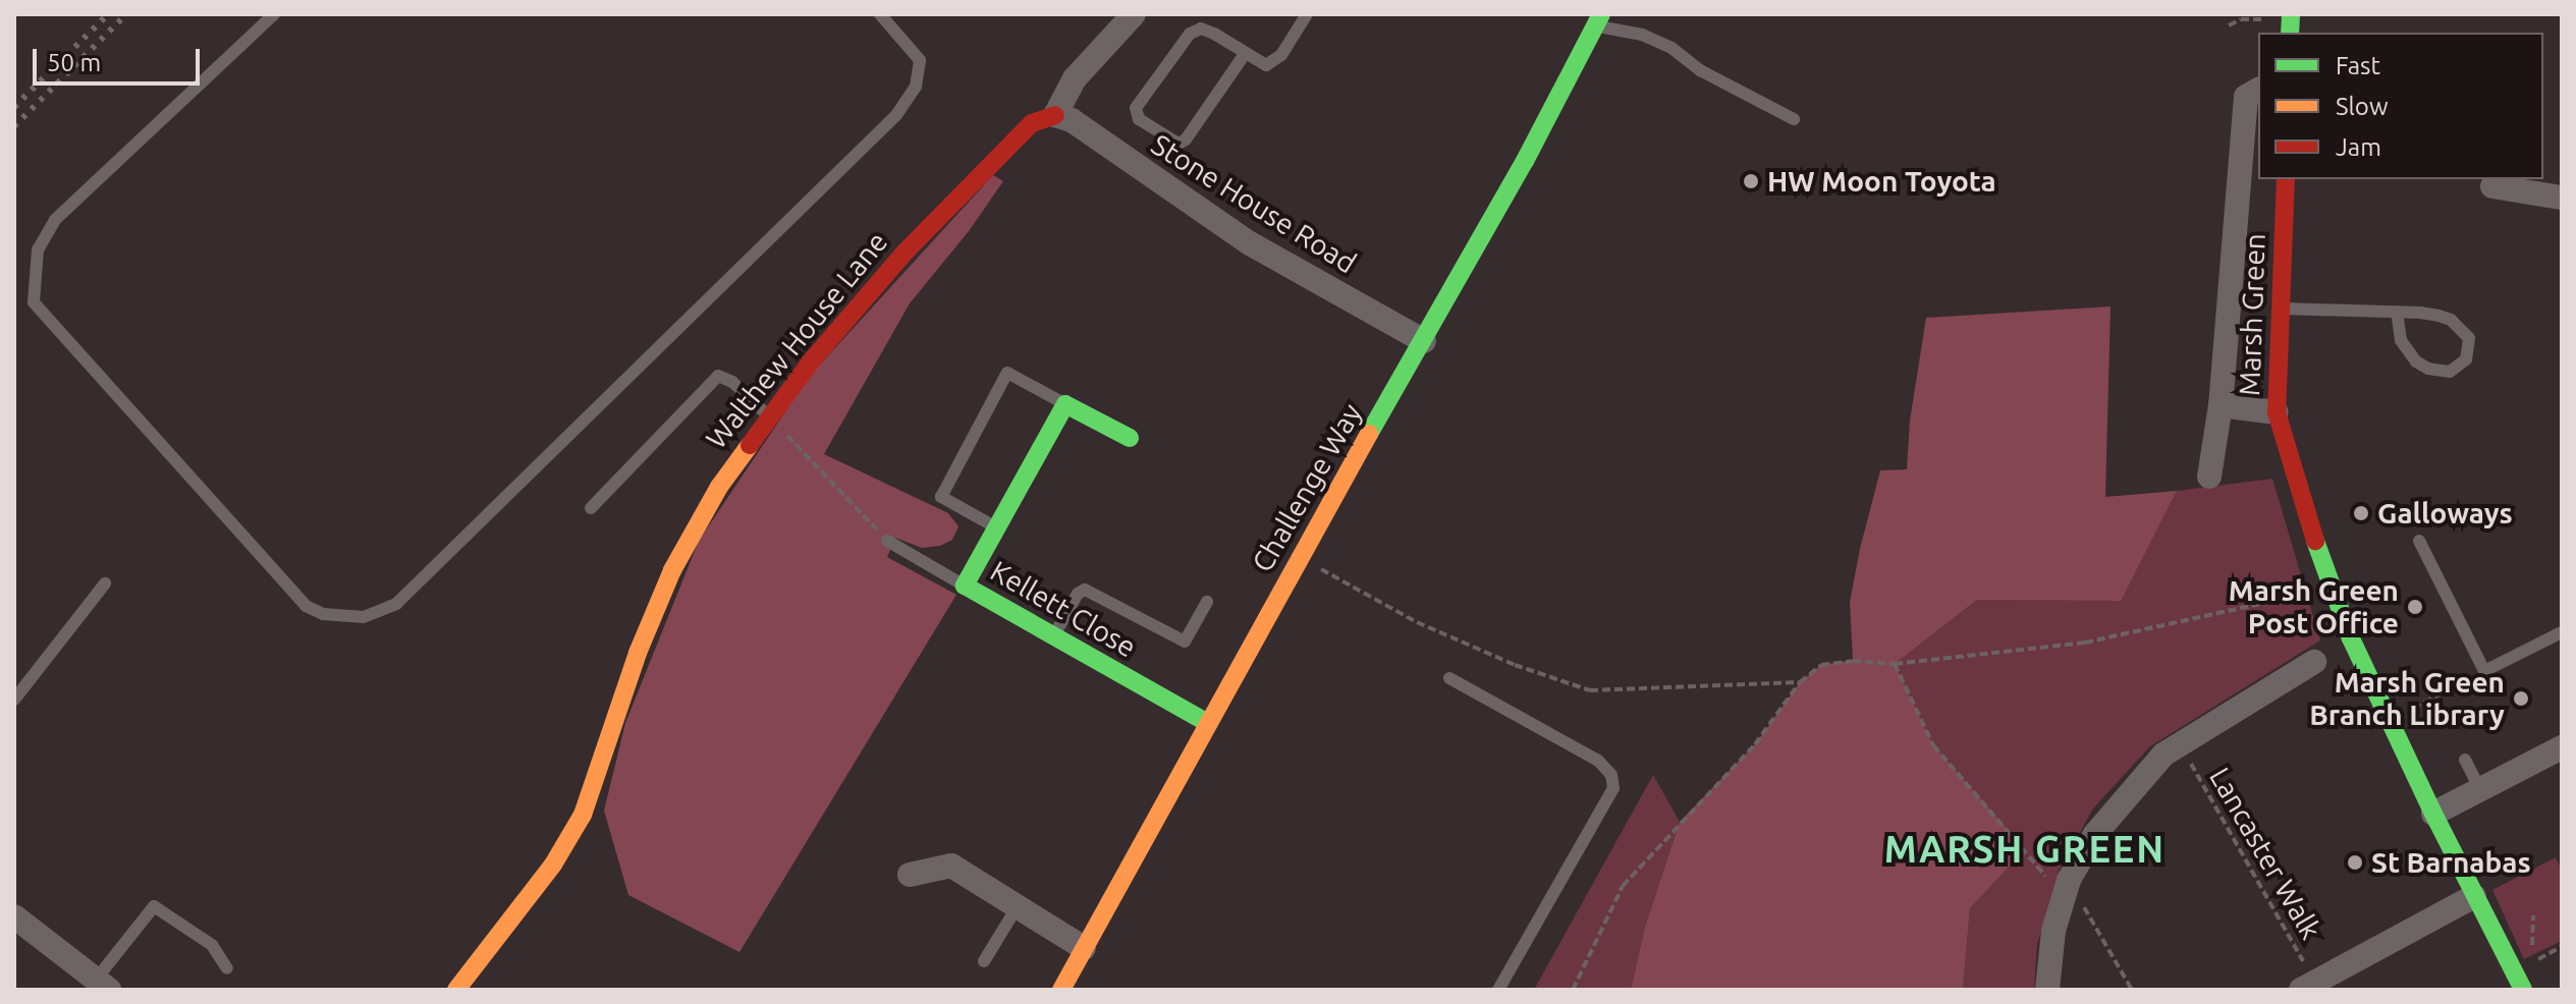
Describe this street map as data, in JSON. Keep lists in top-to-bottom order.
{
  "streets": {
    "street": [
      "Stone House Road",
      "Marsh Green",
      "Walthew House Lane",
      "Challenge Way",
      "Kellett Close"
    ],
    "path": ["Lancaster Walk"]
  },
  "crossings": [
    ["Stone House Road", "Walthew House Lane"],
    ["Stone House Road", "Challenge Way"],
    ["Challenge Way", "Kellett Close"]
  ],
  "districts": ["MARSH GREEN"],
  "places": [
    "HW Moon Toyota",
    "Galloways",
    "Marsh Green Post Office",
    "Marsh Green Branch Library",
    "St Barnabas"
  ],
  "legend": ["Fast", "Slow", "Jam"],
  "scale_bar": "50 m"
}
